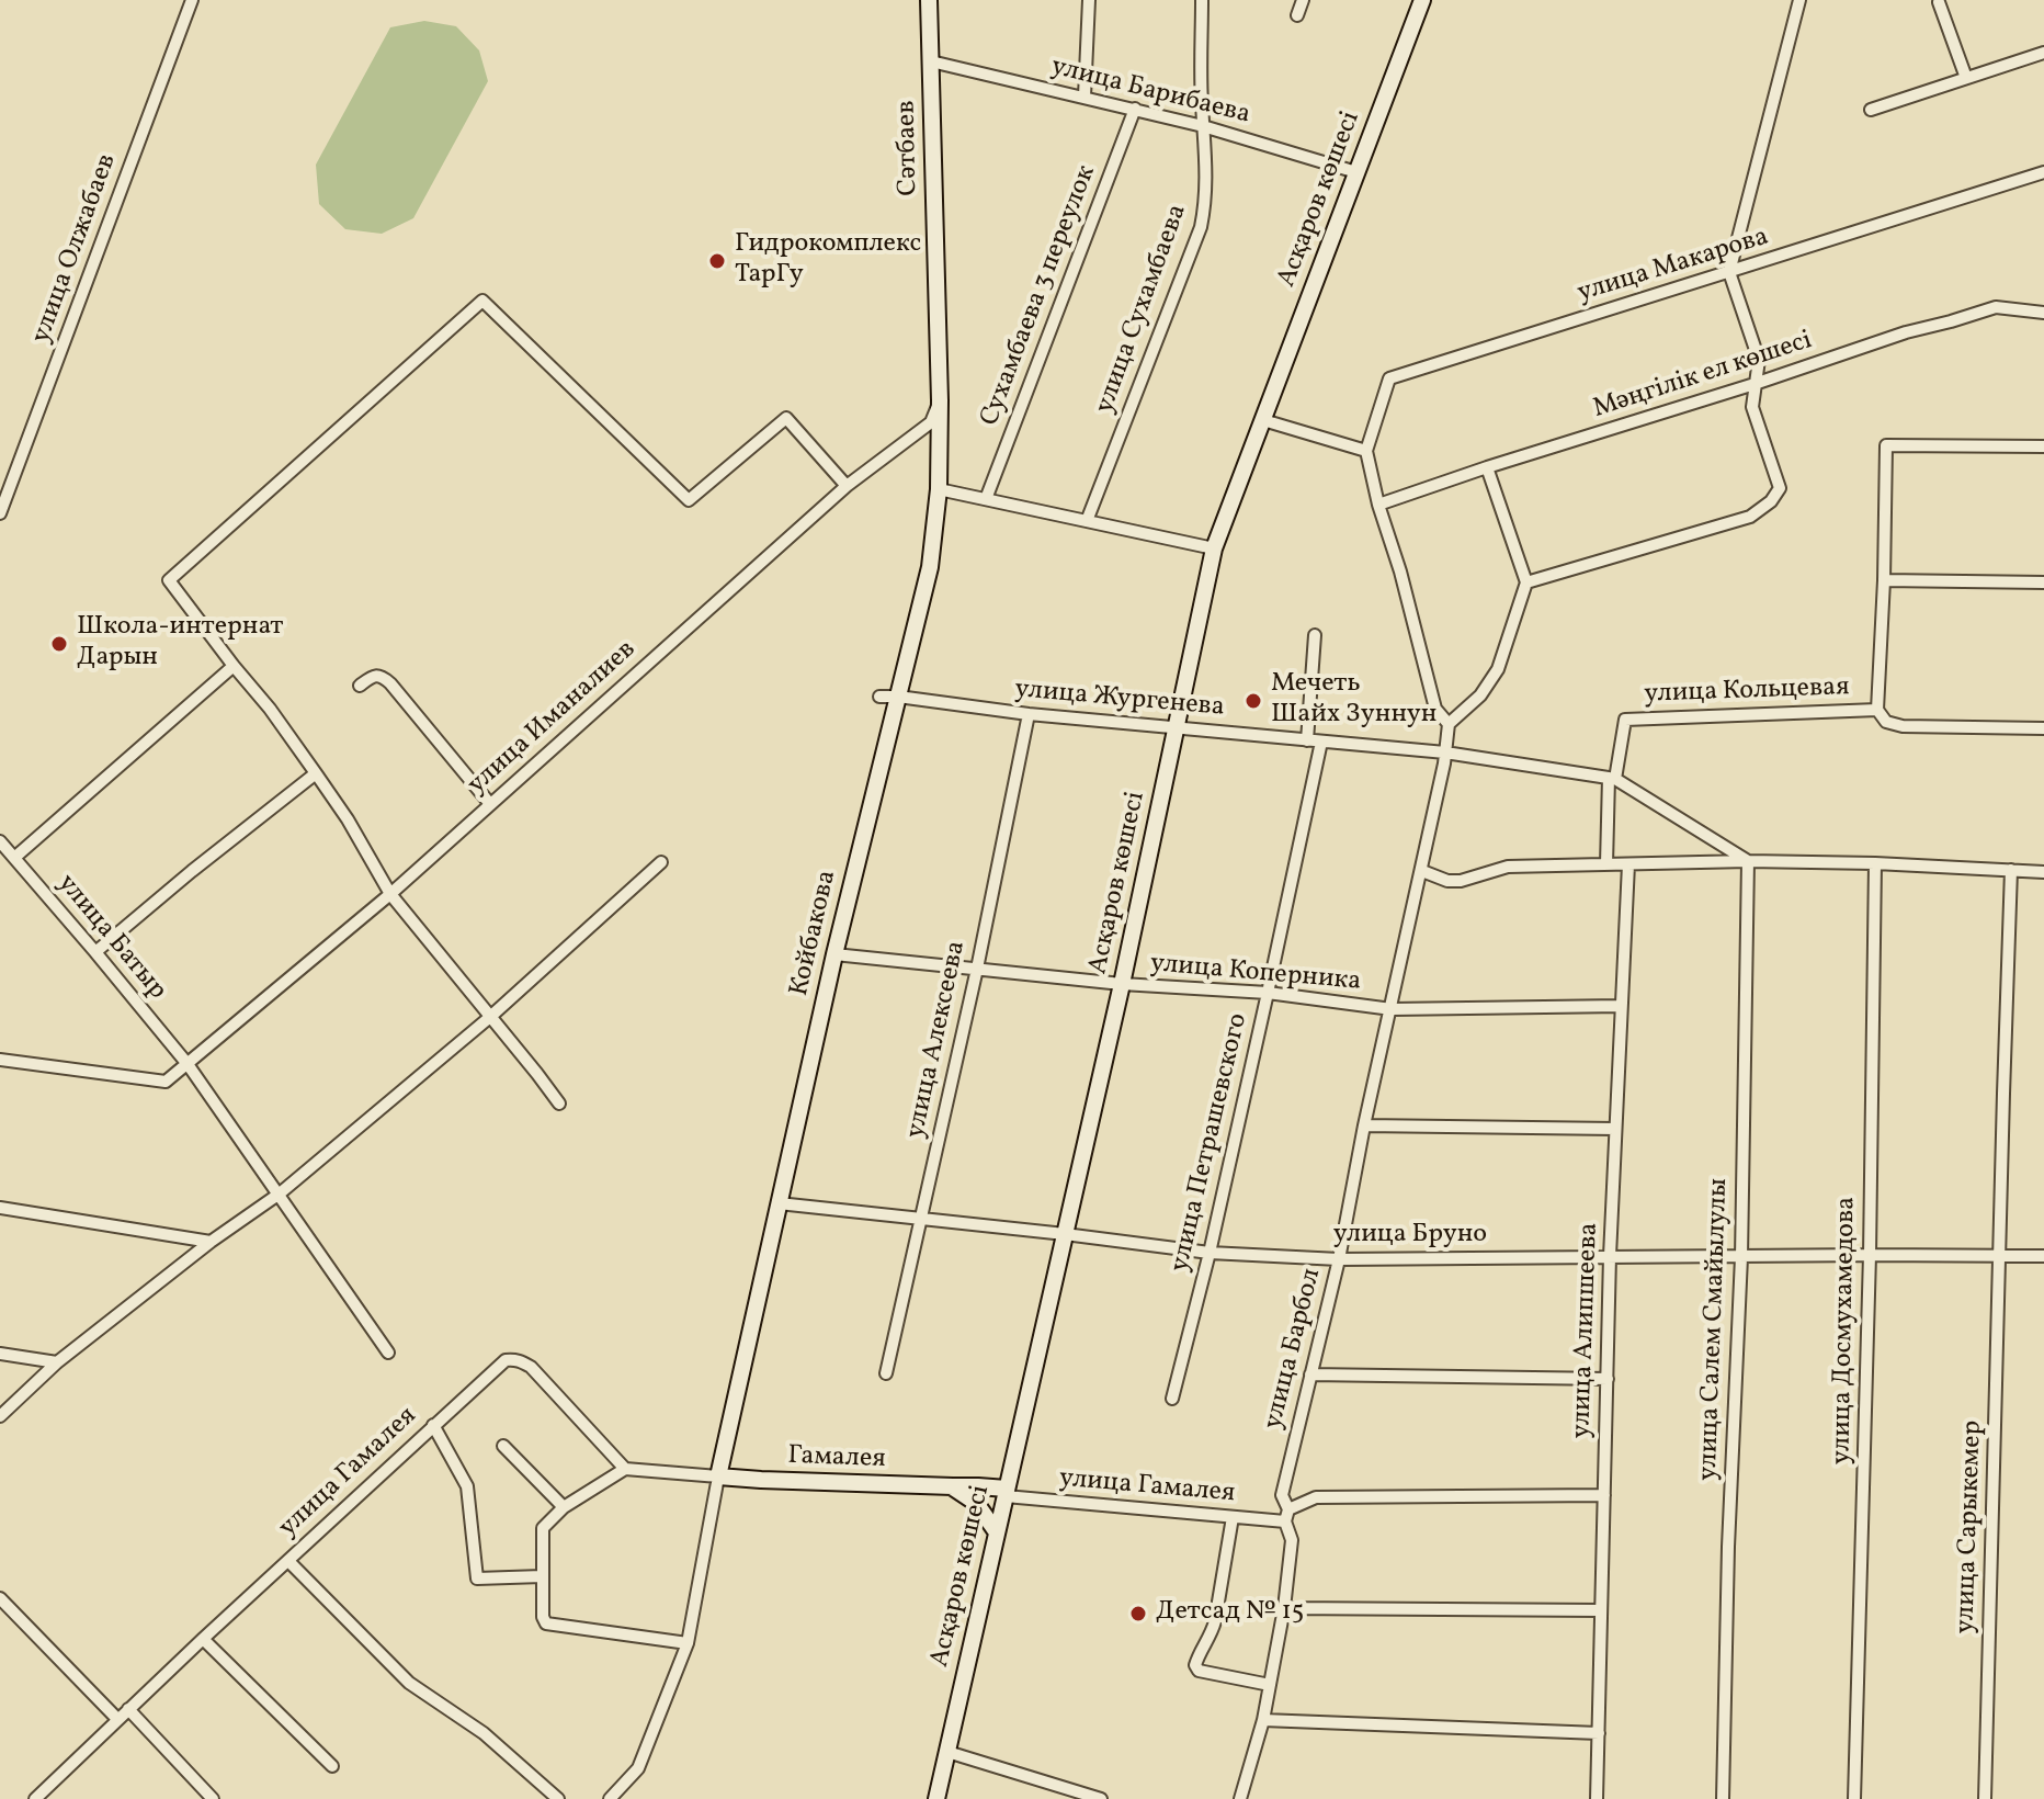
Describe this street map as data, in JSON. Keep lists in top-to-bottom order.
{
  "streets": {
    "main road": [
      "Сәтбаев",
      "Асқаров көшесі",
      "Койбакова",
      "Гамалея"
    ],
    "street": [
      "улица Барибаева",
      "улица Олжабаев",
      "улица Макарова",
      "Сухамбаева 3 переулок",
      "улица Сухамбаева",
      "Мәңгілік ел көшесі",
      "улица Кольцевая",
      "улица Жургенева",
      "улица Иманалиев",
      "улица Батыр",
      "улица Коперника",
      "улица Алексеева",
      "улица Петрашевского",
      "улица Бруно",
      "улица Салем Смайылулы",
      "улица Алипшеева",
      "улица Досмухамедова",
      "улица Барбол",
      "улица Гамалея",
      "улица Сарыкемер"
    ]
  },
  "crossings": [
    ["улица Барибаева", "Сәтбаев"],
    ["улица Барибаева", "Асқаров көшесі"],
    ["улица Барибаева", "Сухамбаева 3 переулок"],
    ["улица Барибаева", "улица Сухамбаева"],
    ["Сәтбаев", "улица Иманалиев"],
    ["Сәтбаев", "Койбакова"],
    ["Асқаров көшесі", "улица Жургенева"],
    ["Асқаров көшесі", "улица Коперника"],
    ["Асқаров көшесі", "улица Бруно"],
    ["Асқаров көшесі", "Гамалея"],
    ["Асқаров көшесі", "улица Гамалея"],
    ["улица Кольцевая", "улица Жургенева"],
    ["улица Жургенева", "Койбакова"],
    ["улица Жургенева", "улица Алексеева"],
    ["улица Жургенева", "улица Петрашевского"],
    ["улица Жургенева", "улица Барбол"],
    ["улица Иманалиев", "Койбакова"],
    ["улица Иманалиев", "улица Батыр"],
    ["Койбакова", "улица Коперника"],
    ["Койбакова", "улица Бруно"],
    ["Койбакова", "Гамалея"],
    ["улица Коперника", "улица Алексеева"],
    ["улица Коперника", "улица Петрашевского"],
    ["улица Коперника", "улица Алипшеева"],
    ["улица Коперника", "улица Барбол"],
    ["улица Алексеева", "улица Бруно"],
    ["улица Петрашевского", "улица Бруно"],
    ["улица Бруно", "улица Салем Смайылулы"],
    ["улица Бруно", "улица Алипшеева"],
    ["улица Бруно", "улица Досмухамедова"],
    ["улица Бруно", "улица Барбол"],
    ["улица Бруно", "улица Сарыкемер"],
    ["улица Барбол", "улица Гамалея"],
    ["Гамалея", "улица Гамалея"]
  ],
  "places": [
    "Гидрокомплекс ТарГу",
    "Школа-интернат Дарын",
    "Мечеть Шайх Зуннун",
    "Детсад № 15"
  ]
}
